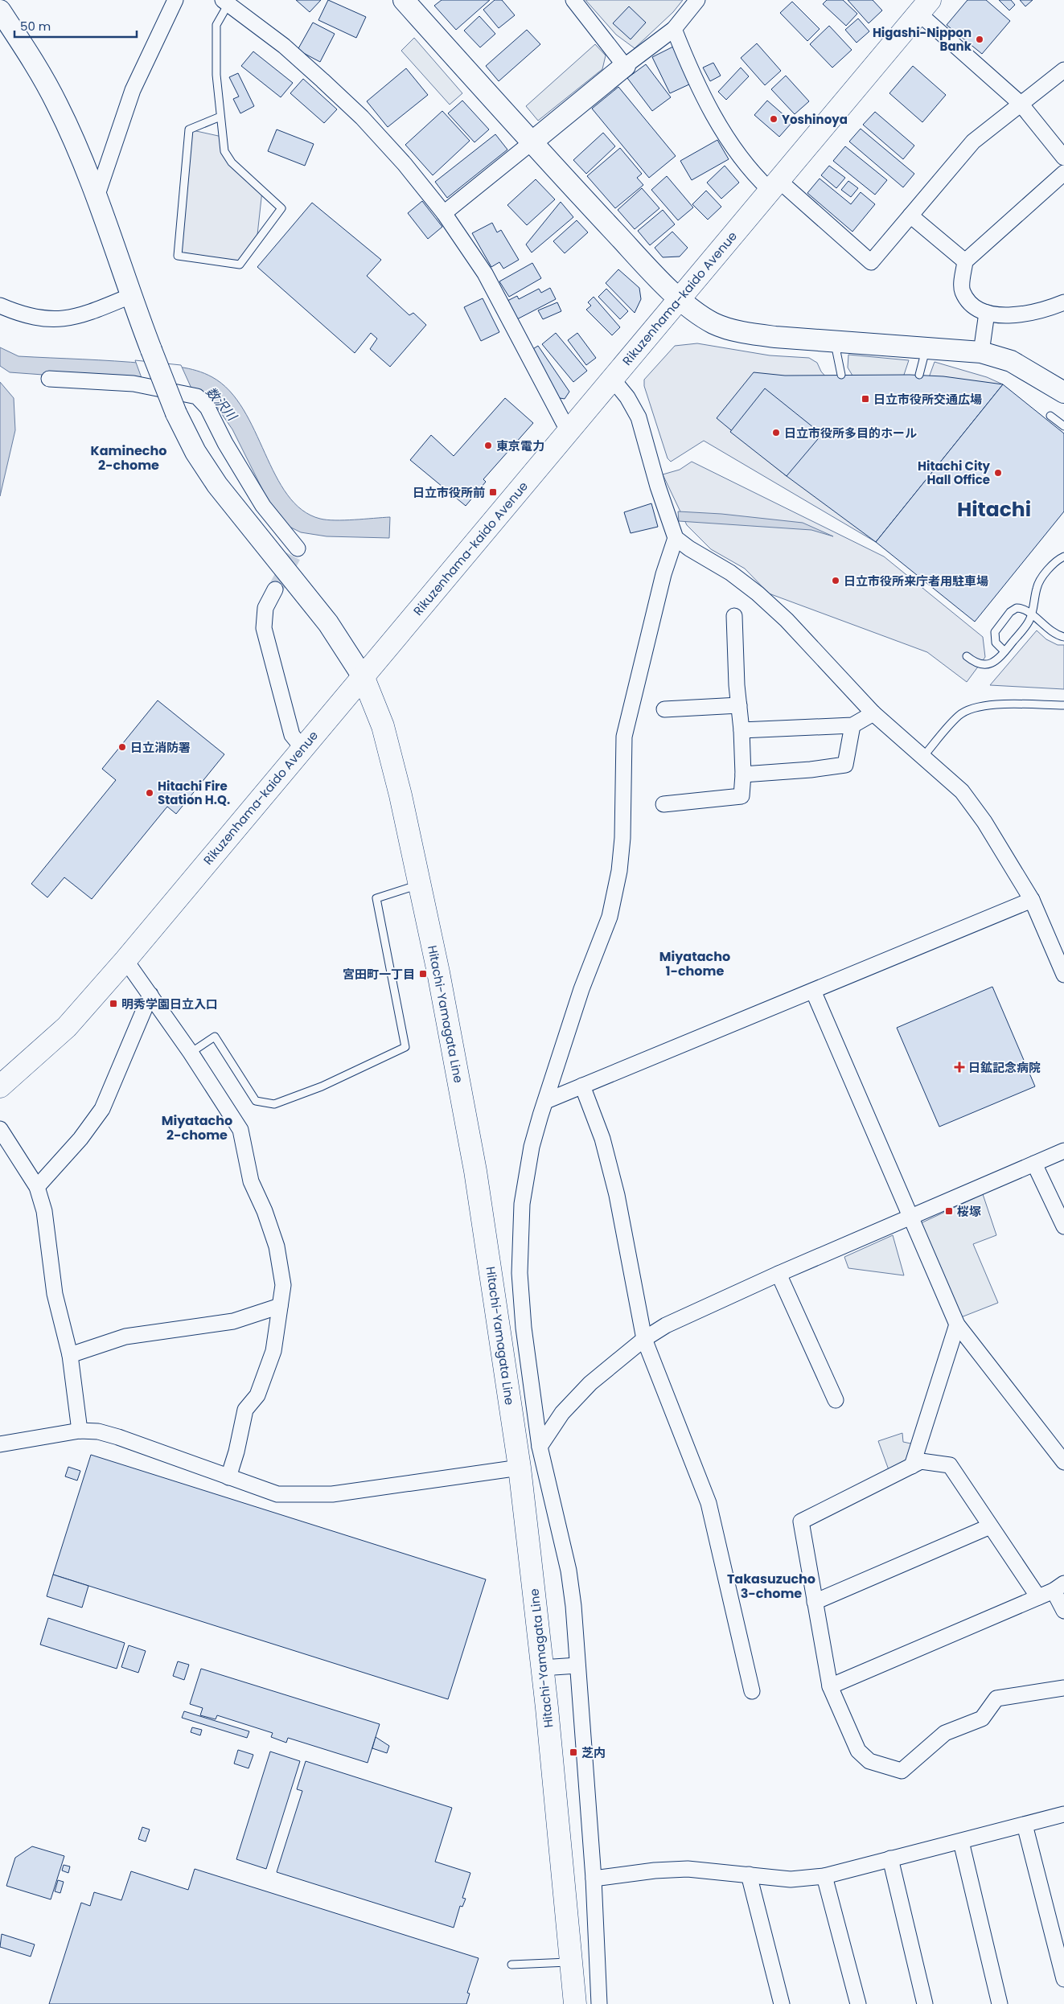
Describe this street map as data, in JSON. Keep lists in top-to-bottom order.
{
  "streets": {
    "main road": ["Rikuzenhama-kaido Avenue", "Hitachi-Yamagata Line"]
  },
  "crossings": [
    ["Rikuzenhama-kaido Avenue", "Hitachi-Yamagata Line"]
  ],
  "districts": [
    "Kaminecho 2-chome",
    "Hitachi",
    "Miyatacho 1-chome",
    "Miyatacho 2-chome",
    "Takasuzucho 3-chome"
  ],
  "water": ["数沢川"],
  "places": {
    "other": [
      "Higashi-Nippon Bank",
      "Yoshinoya",
      "日立市役所多目的ホール",
      "東京電力",
      "Hitachi City Hall Office",
      "日立市役所来庁者用駐車場",
      "日立消防署",
      "Hitachi Fire Station H.Q."
    ],
    "transit": [
      "日立市役所交通広場",
      "日立市役所前",
      "宮田町一丁目",
      "明秀学園日立入口",
      "桜塚",
      "芝内"
    ],
    "health": ["日鉱記念病院"]
  },
  "scale_bar": "50 m"
}
